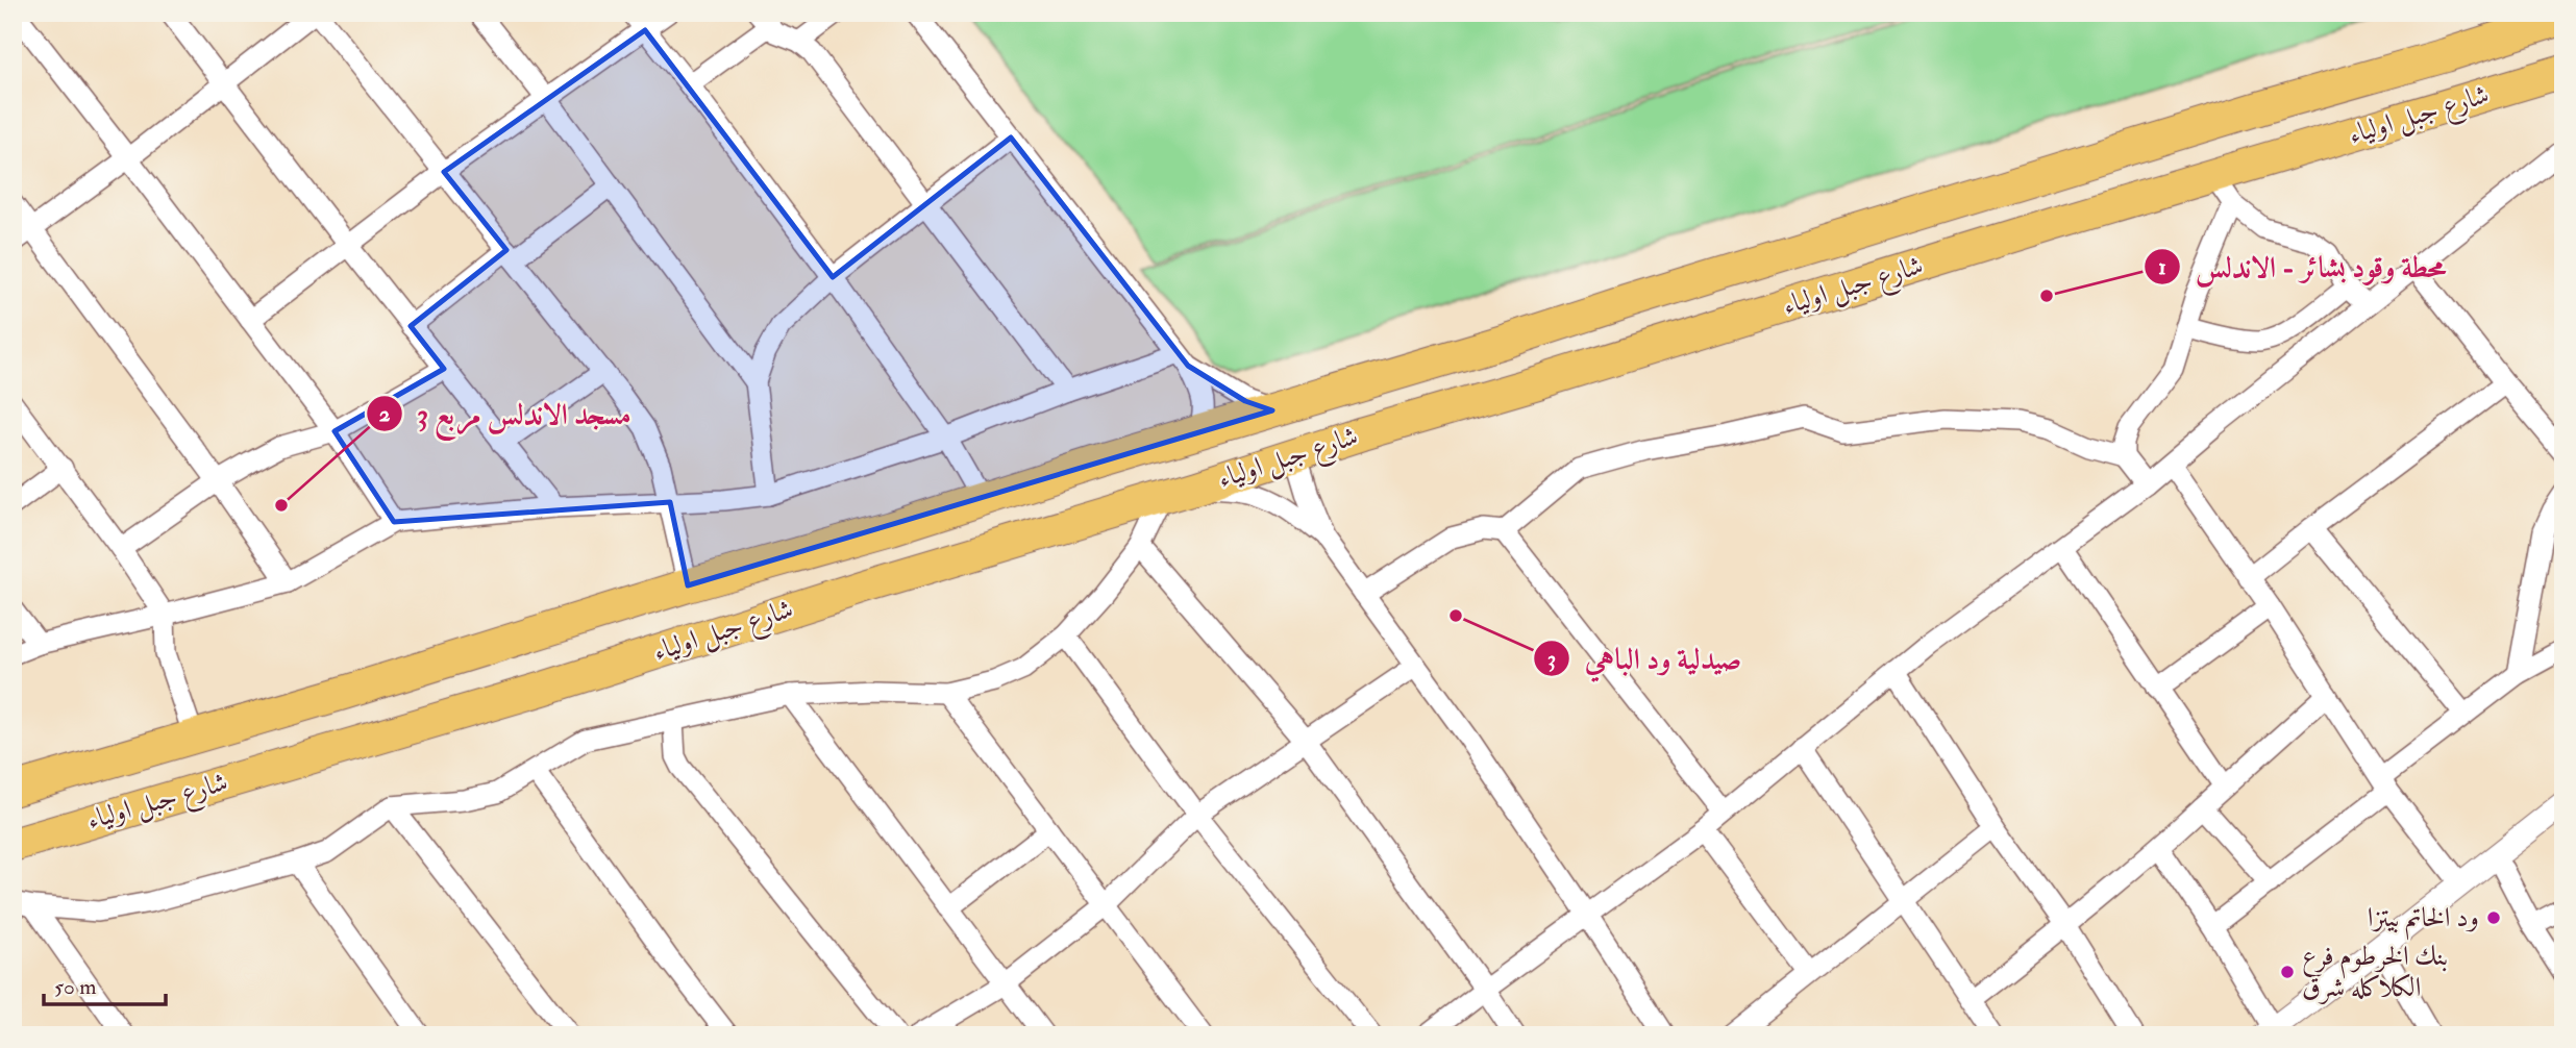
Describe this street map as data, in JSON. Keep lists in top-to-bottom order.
{
  "streets": {
    "highway": ["شارع جبل اولياء"]
  },
  "places": [
    "محطة وقود بشائر - الاندلس",
    "مسجد الاندلس مربع 3",
    "صيدلية ود الباهي",
    "ود الخاتم بيتزا",
    "بنك الخرطوم فرع الكلاكله شرق"
  ],
  "scale_bar": "50 m"
}
